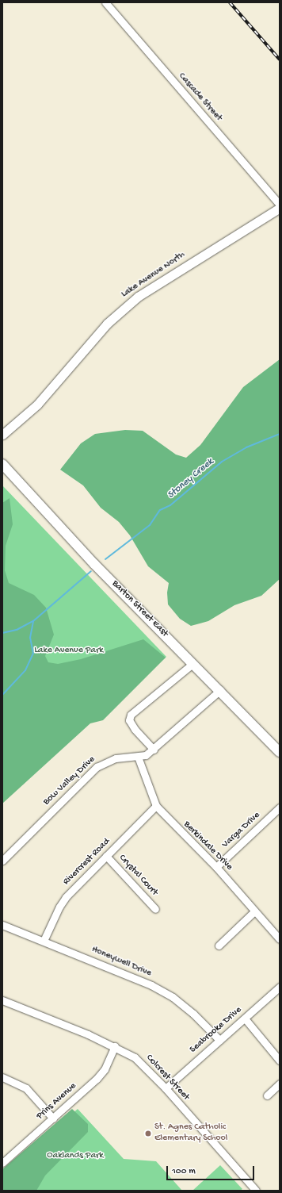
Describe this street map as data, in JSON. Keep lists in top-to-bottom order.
{
  "streets": {
    "main road": ["Barton Street East"],
    "street": [
      "Cascade Street",
      "Lake Avenue North",
      "Bow Valley Drive",
      "Varga Drive",
      "Berkindale Drive",
      "Rivercrest Road",
      "Crystal Court",
      "Honeywell Drive",
      "Seabrooke Drive",
      "Colcrest Street",
      "Prins Avenue"
    ]
  },
  "crossings": [
    ["Barton Street East", "Bow Valley Drive"],
    ["Bow Valley Drive", "Berkindale Drive"],
    ["Varga Drive", "Berkindale Drive"],
    ["Berkindale Drive", "Rivercrest Road"],
    ["Rivercrest Road", "Crystal Court"],
    ["Rivercrest Road", "Honeywell Drive"],
    ["Honeywell Drive", "Seabrooke Drive"],
    ["Seabrooke Drive", "Colcrest Street"],
    ["Colcrest Street", "Prins Avenue"]
  ],
  "water": ["Stoney Creek"],
  "parks": ["Lake Avenue Park", "Oaklands Park"],
  "places": ["St. Agnes Catholic Elementary School"],
  "scale_bar": "100 m"
}
